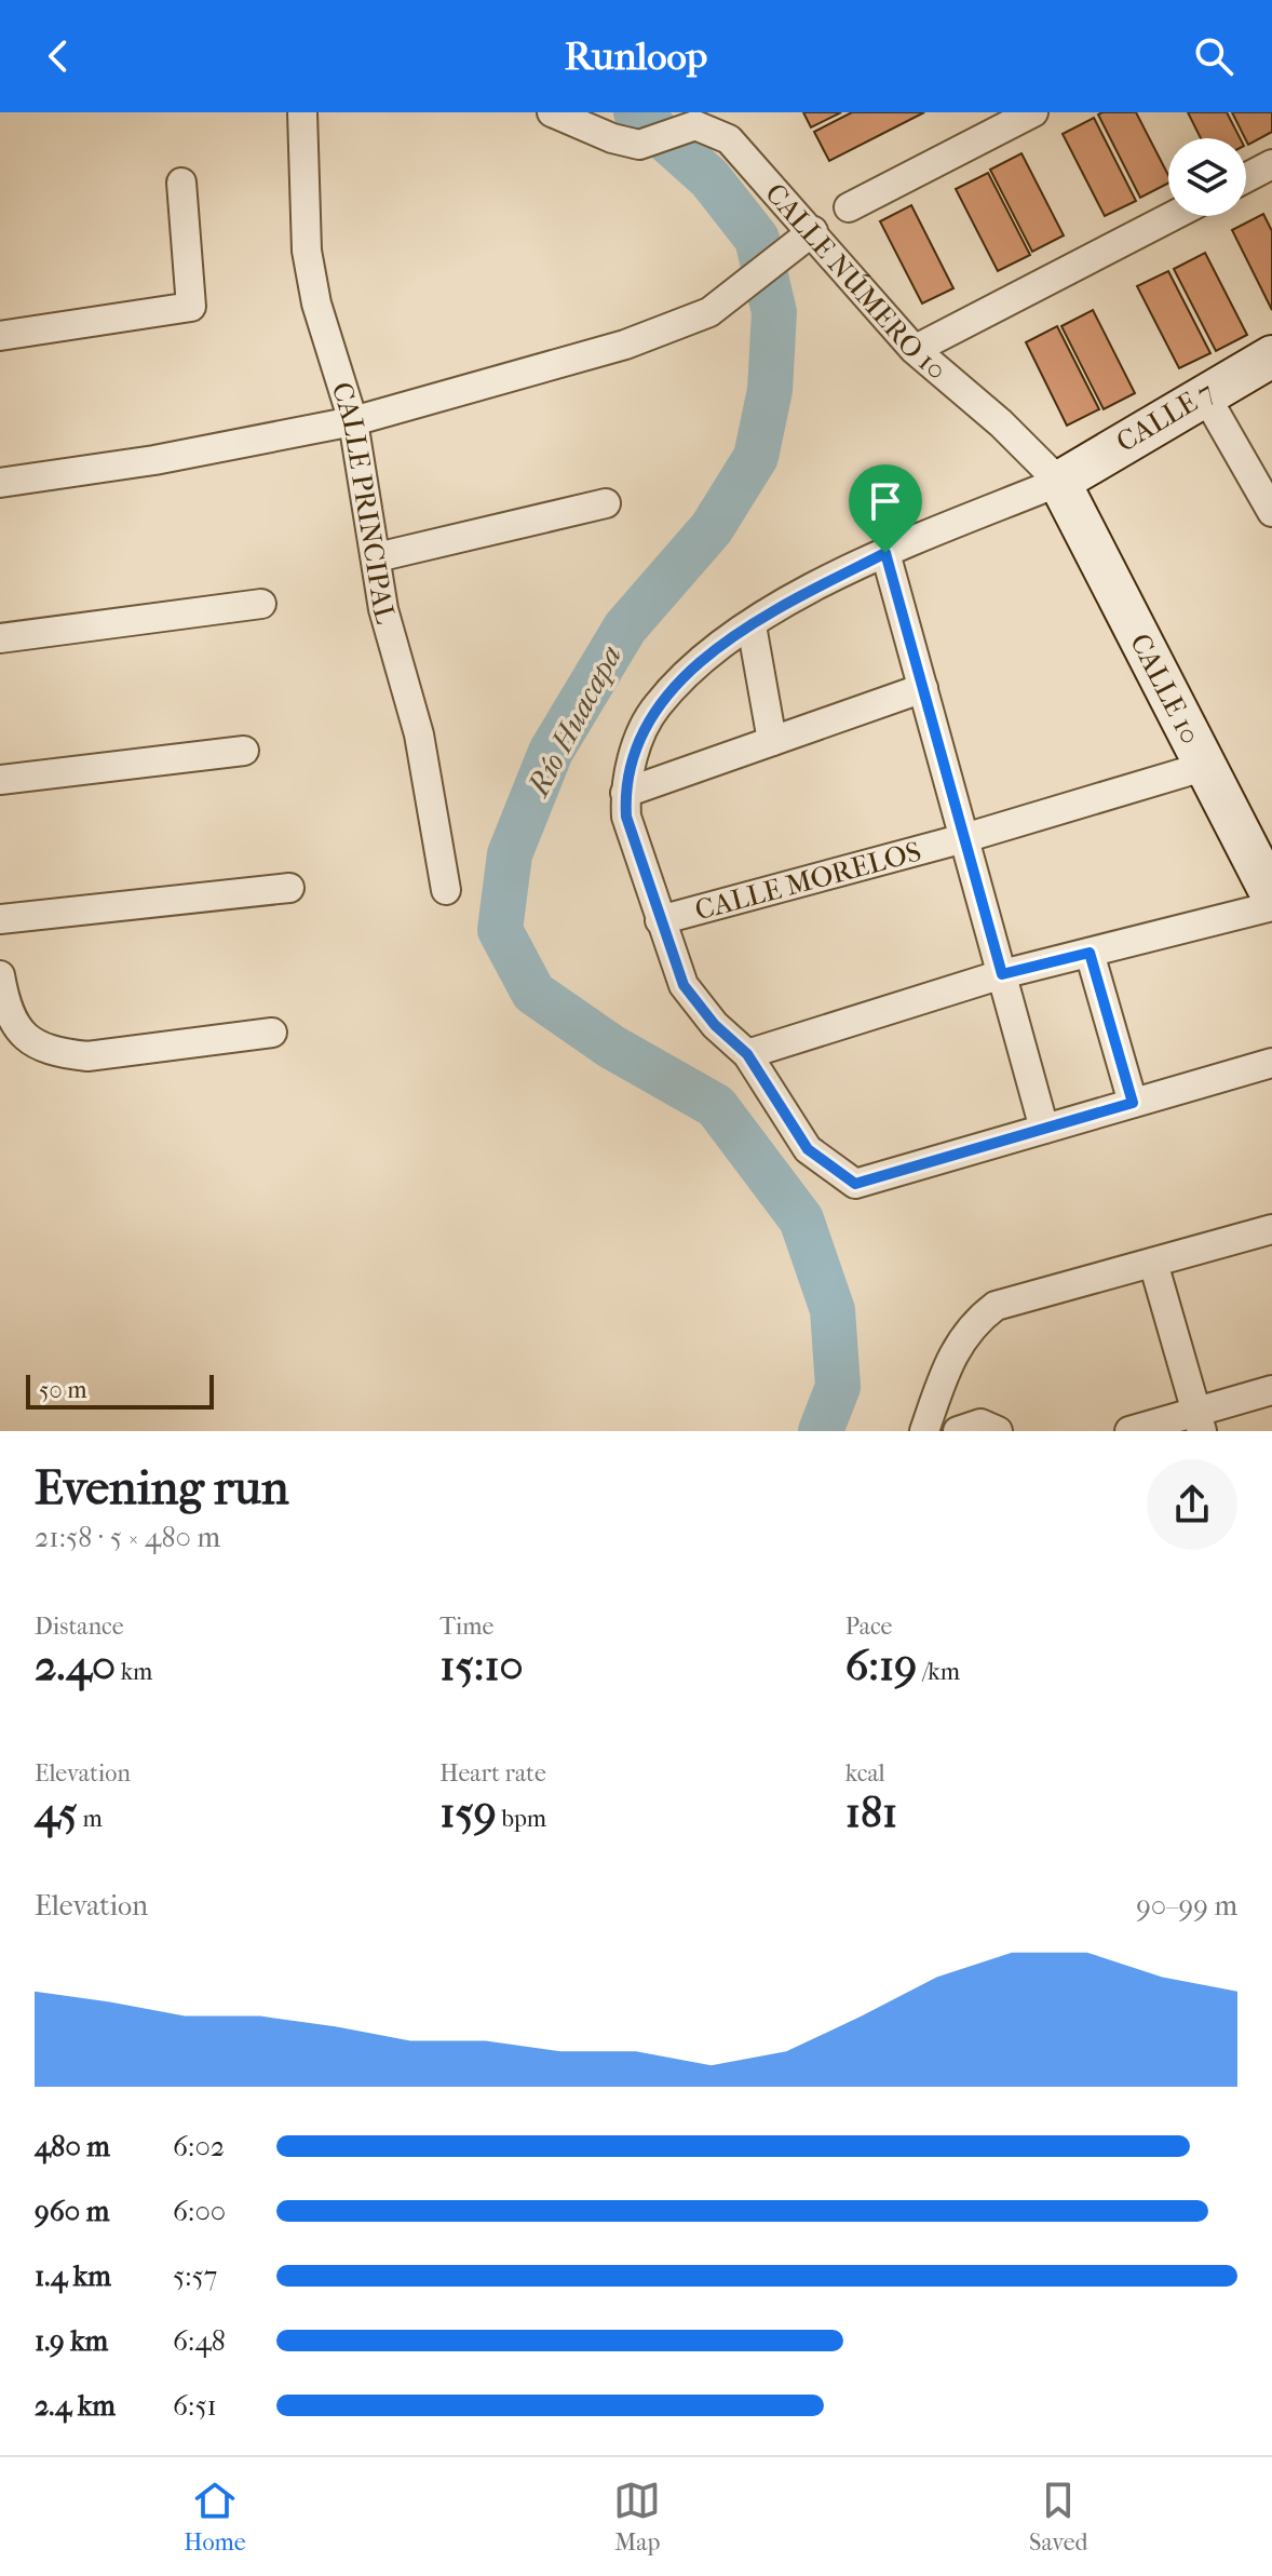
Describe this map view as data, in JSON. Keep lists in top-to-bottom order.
{
  "streets": {
    "street": [
      "CALLE NÚMERO 10",
      "CALLE 7",
      "CALLE PRINCIPAL",
      "CALLE 10",
      "CALLE MORELOS"
    ]
  },
  "crossings": [
    ["CALLE NÚMERO 10", "CALLE 7"],
    ["CALLE NÚMERO 10", "CALLE 10"],
    ["CALLE 7", "CALLE 10"],
    ["CALLE 10", "CALLE MORELOS"]
  ],
  "water": ["Río Huacapa"],
  "scale_bar": "50 m",
  "page": {
    "header": "Runloop",
    "scale": "50 m",
    "heading": ["Evening run", "21:58 · 5 × 480 m"],
    "stats": [
      ["Distance", "2.40 km"],
      ["Time", "15:10"],
      ["Pace", "6:19 /km"],
      ["Elevation", "45 m"],
      ["Heart rate", "159 bpm"],
      ["kcal", "181"]
    ],
    "chart": ["Elevation", "90–99 m"],
    "list": [
      {
        "name": "480 m",
        "note": "6:02"
      },
      {
        "name": "960 m",
        "note": "6:00"
      },
      {
        "name": "1.4 km",
        "note": "5:57"
      },
      {
        "name": "1.9 km",
        "note": "6:48"
      },
      {
        "name": "2.4 km",
        "note": "6:51"
      }
    ],
    "tabs": ["Home", "Map", "Saved"]
  }
}
